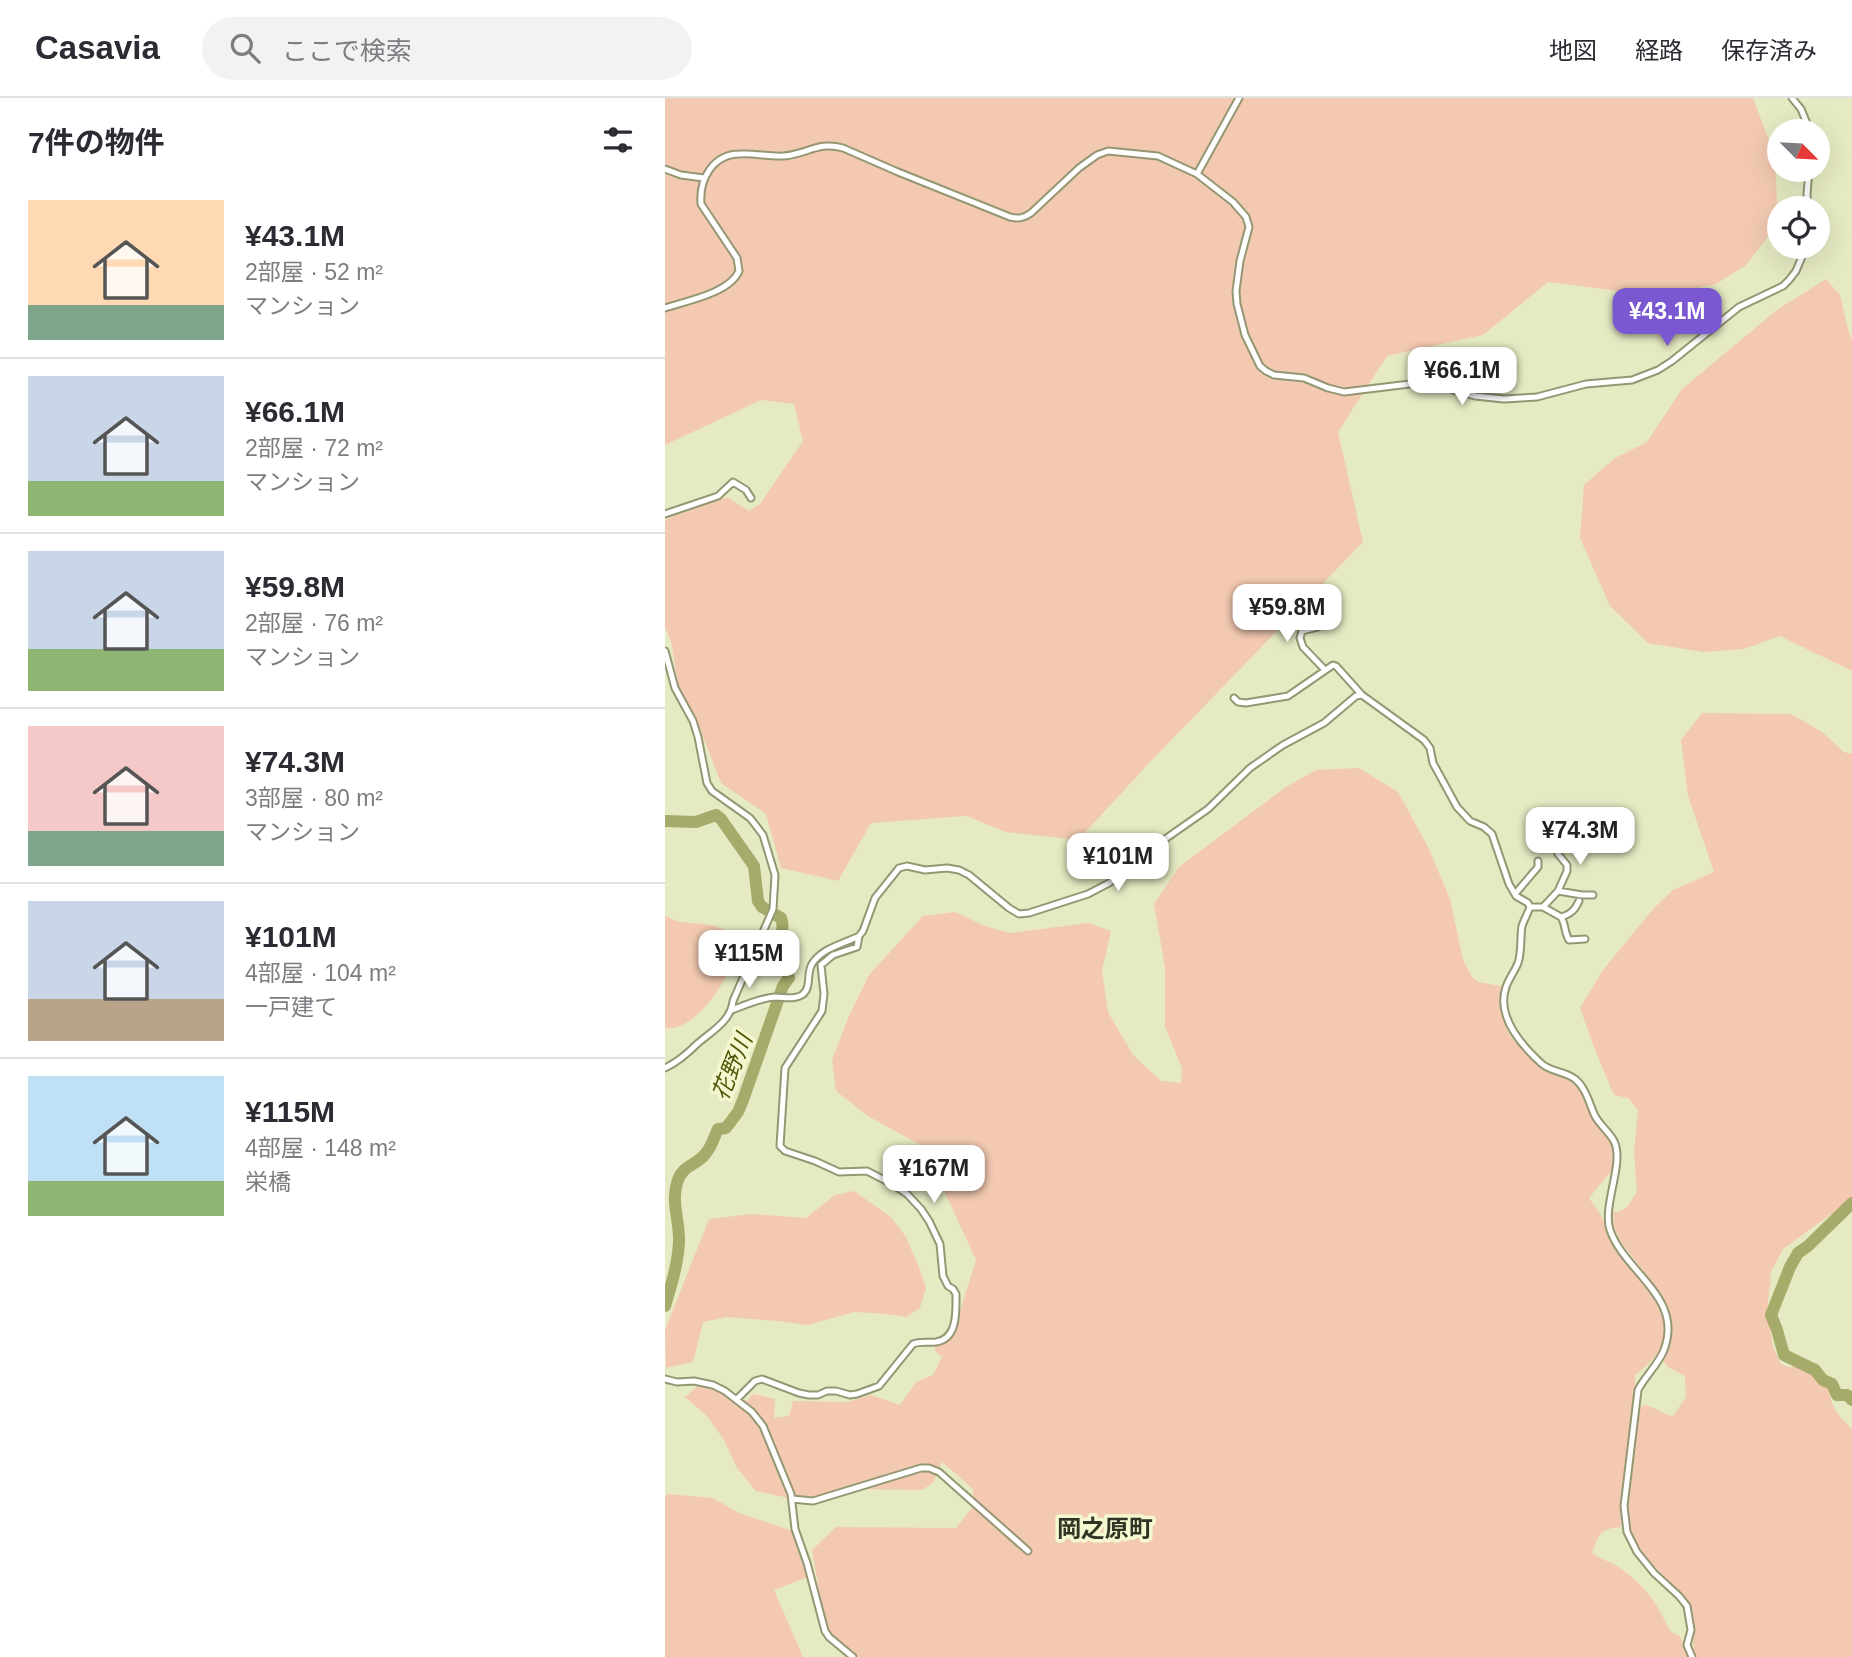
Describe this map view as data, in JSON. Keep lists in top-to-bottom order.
{
  "districts": ["岡之原町"],
  "water": ["花野川"],
  "north": "bottom right",
  "page": {
    "header": "Casavia",
    "search": "ここで検索",
    "nav": ["地図", "経路", "保存済み"],
    "heading": "7件の物件",
    "list": [
      {
        "name": "¥43.1M",
        "note": "2部屋 · 52 m² · マンション"
      },
      {
        "name": "¥66.1M",
        "note": "2部屋 · 72 m² · マンション"
      },
      {
        "name": "¥59.8M",
        "note": "2部屋 · 76 m² · マンション"
      },
      {
        "name": "¥74.3M",
        "note": "3部屋 · 80 m² · マンション"
      },
      {
        "name": "¥101M",
        "note": "4部屋 · 104 m² · 一戸建て"
      },
      {
        "name": "¥115M",
        "note": "4部屋 · 148 m² · 栄橋"
      }
    ],
    "price": [
      "¥43.1M",
      "¥66.1M",
      "¥59.8M",
      "¥74.3M",
      "¥101M",
      "¥115M",
      "¥167M"
    ]
  }
}
